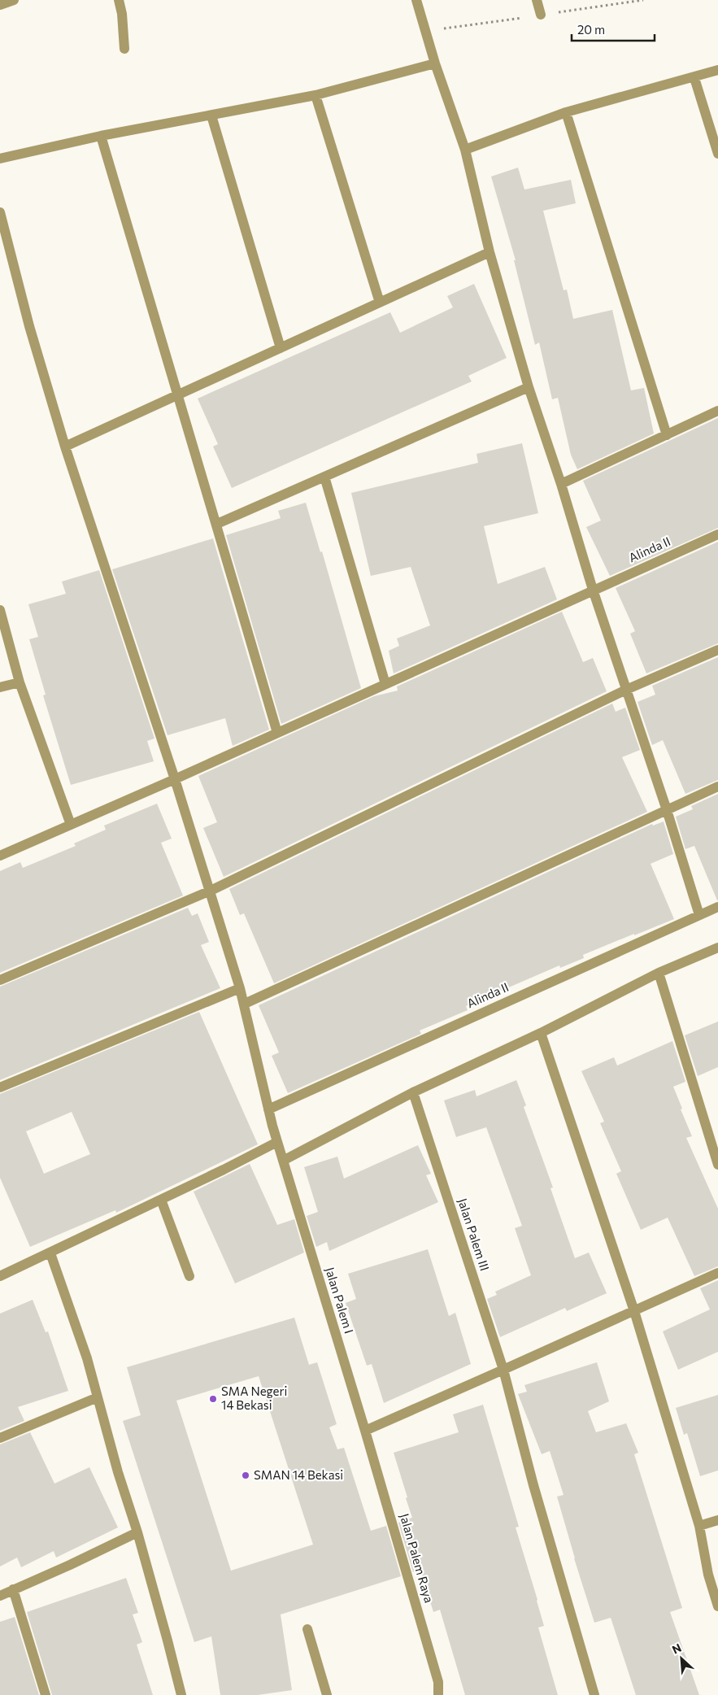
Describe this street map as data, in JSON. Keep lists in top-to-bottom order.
{
  "streets": {
    "street": [
      "Alinda II",
      "Jalan Palem III",
      "Jalan Palem I",
      "Jalan Palem Raya"
    ]
  },
  "crossings": [
    ["Alinda II", "Jalan Palem I"],
    ["Jalan Palem I", "Jalan Palem Raya"]
  ],
  "places": ["SMA Negeri 14 Bekasi", "SMAN 14 Bekasi"],
  "scale_bar": "20 m",
  "north": "top left"
}
